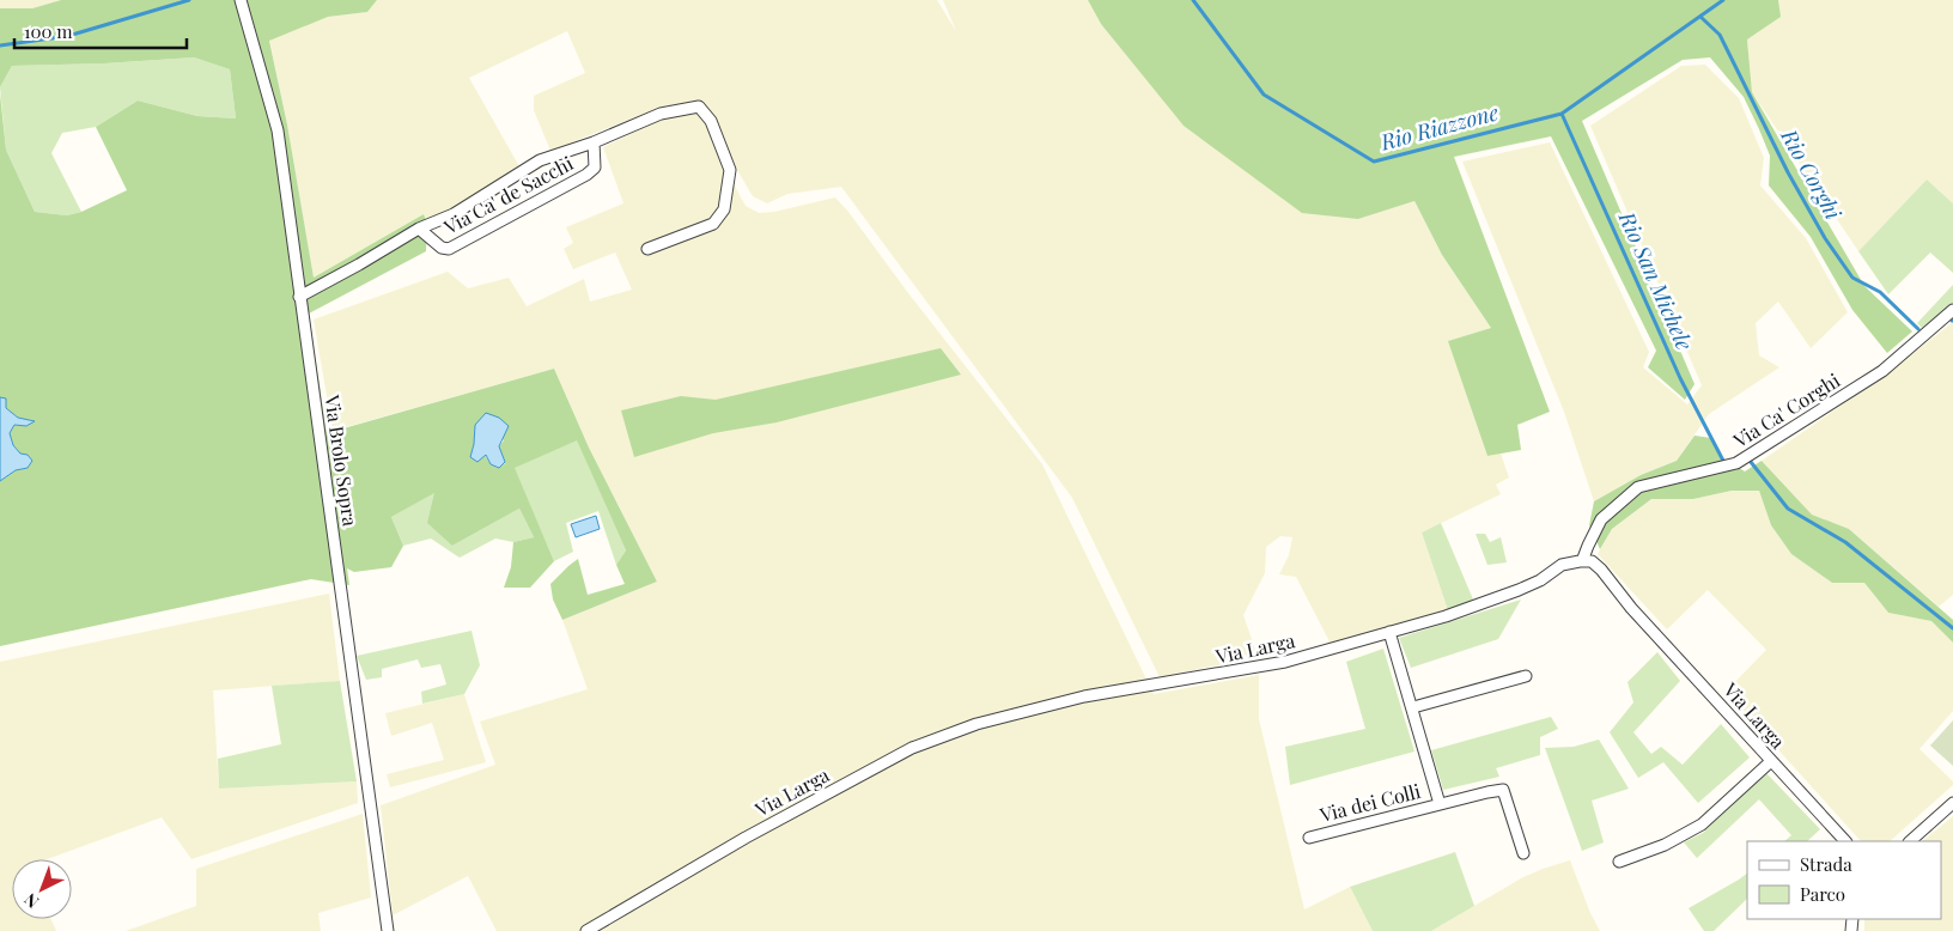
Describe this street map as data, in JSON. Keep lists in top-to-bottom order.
{
  "streets": {
    "street": [
      "Via Ca' de Sacchi",
      "Via Ca' Corghi",
      "Via Brolo Sopra",
      "Via Larga",
      "Via dei Colli"
    ]
  },
  "crossings": [
    ["Via Ca' de Sacchi", "Via Brolo Sopra"],
    ["Via Ca' Corghi", "Via Larga"],
    ["Via Larga", "Via dei Colli"]
  ],
  "water": ["Rio Riazzone", "Rio Corghi", "Rio San Michele"],
  "legend": ["Strada", "Parco"],
  "scale_bar": "100 m",
  "north": "bottom left"
}
